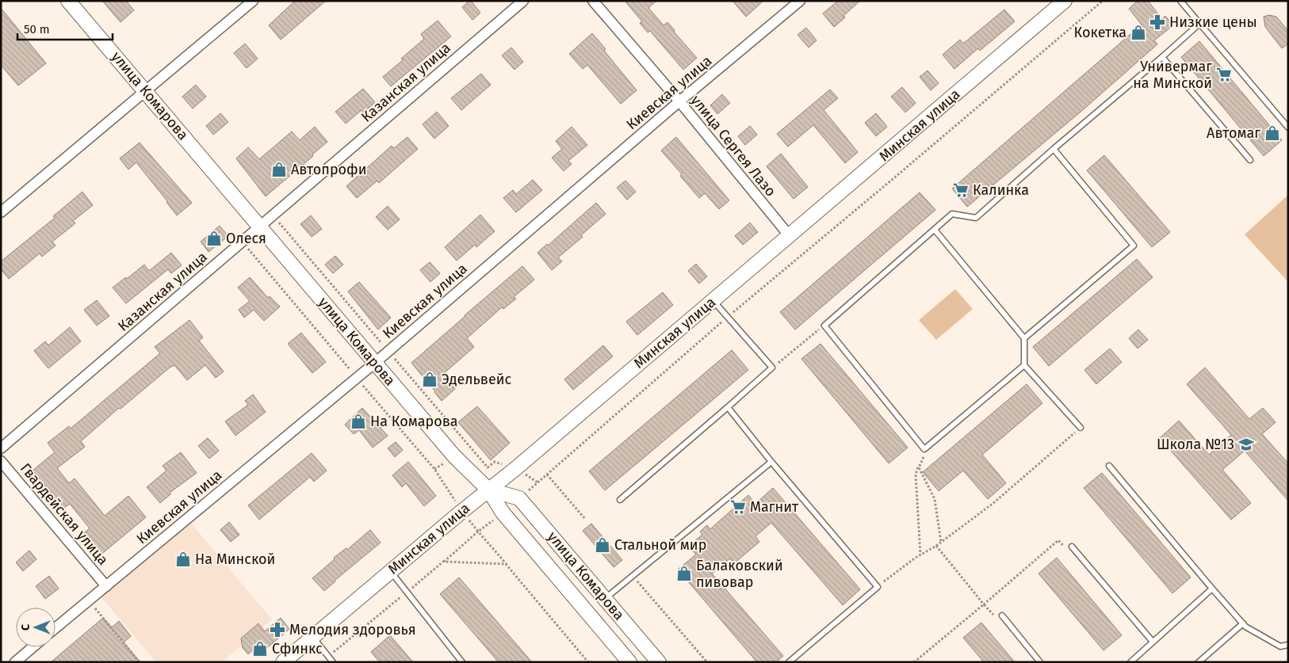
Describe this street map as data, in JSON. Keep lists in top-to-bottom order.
{
  "streets": {
    "main road": ["улица Комарова", "Минская улица"],
    "street": [
      "Казанская улица",
      "Киевская улица",
      "улица Сергея Лазо",
      "Гвардейская улица"
    ]
  },
  "crossings": [
    ["Казанская улица", "улица Комарова"],
    ["Киевская улица", "улица Комарова"],
    ["Киевская улица", "улица Сергея Лазо"],
    ["Киевская улица", "Гвардейская улица"],
    ["улица Комарова", "Минская улица"],
    ["Минская улица", "улица Сергея Лазо"]
  ],
  "places": {
    "pharmacy": ["Низкие цены", "Мелодия здоровья"],
    "shop": [
      "Кокетка",
      "Автомаг",
      "Автопрофи",
      "Олеся",
      "Эдельвейс",
      "На Комарова",
      "Стальной мир",
      "На Минской",
      "Балаковский пивовар",
      "Сфинкс"
    ],
    "supermarket": ["Универмаг на Минской", "Калинка", "Магнит"],
    "school or university": ["Школа №13"]
  },
  "scale_bar": "50 m",
  "north": "left"
}
